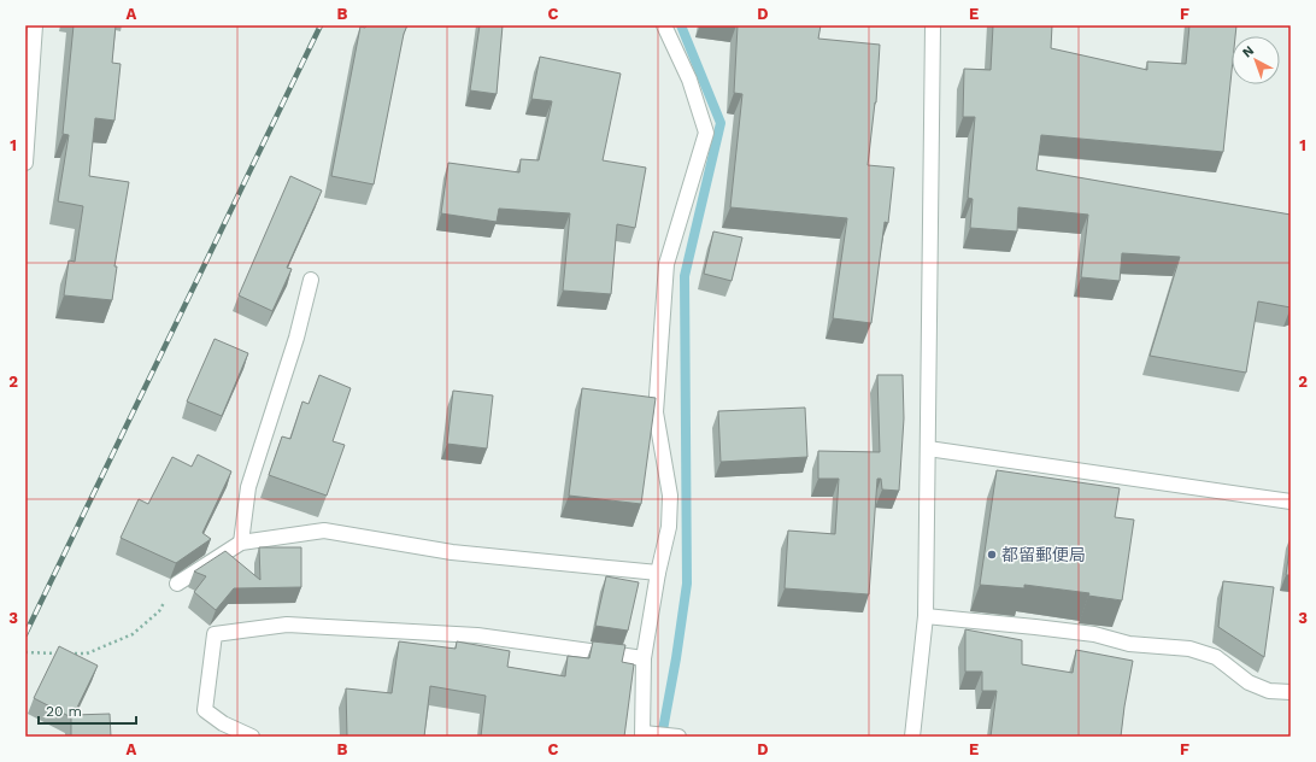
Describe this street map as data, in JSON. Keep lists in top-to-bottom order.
{
  "places": ["都留郵便局"],
  "scale_bar": "20 m",
  "north": "top left",
  "grid": {
    "columns": [
      "A",
      "B",
      "C",
      "D",
      "E",
      "F"
    ],
    "rows": ["1", "2", "3"]
  }
}
